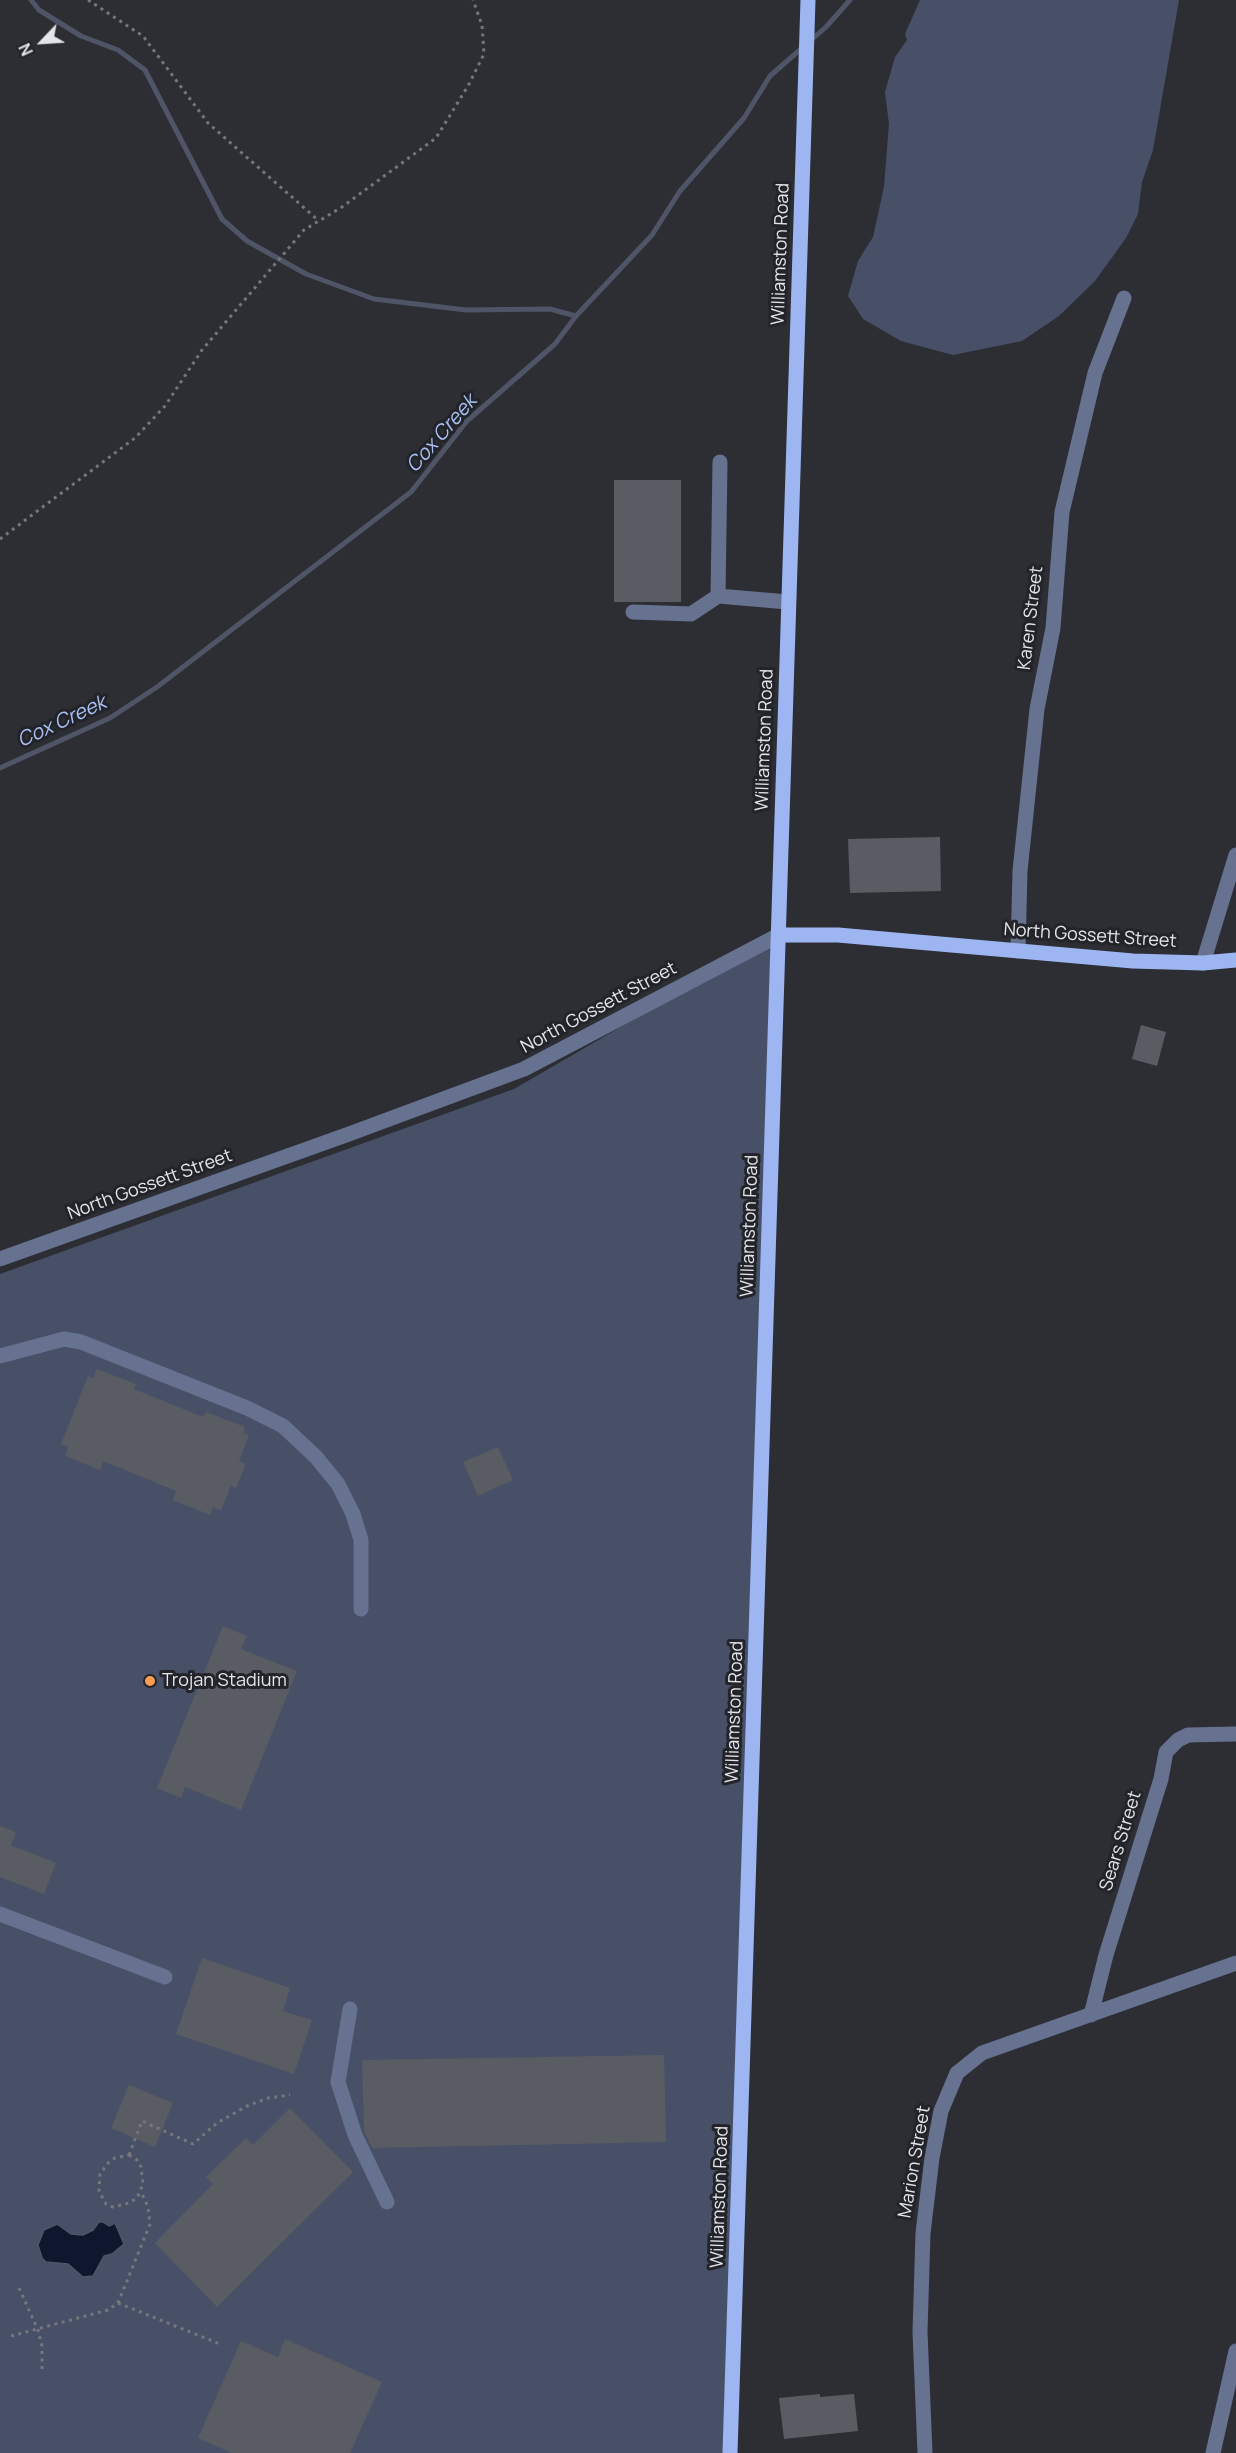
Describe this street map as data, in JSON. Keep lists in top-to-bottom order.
{
  "streets": {
    "main road": ["Williamston Road", "North Gossett Street"],
    "street": ["Karen Street", "Sears Street", "Marion Street"]
  },
  "crossings": [
    ["Williamston Road", "North Gossett Street"],
    ["Karen Street", "North Gossett Street"],
    ["Sears Street", "Marion Street"]
  ],
  "water": ["Cox Creek"],
  "places": ["Trojan Stadium"],
  "north": "bottom left"
}
